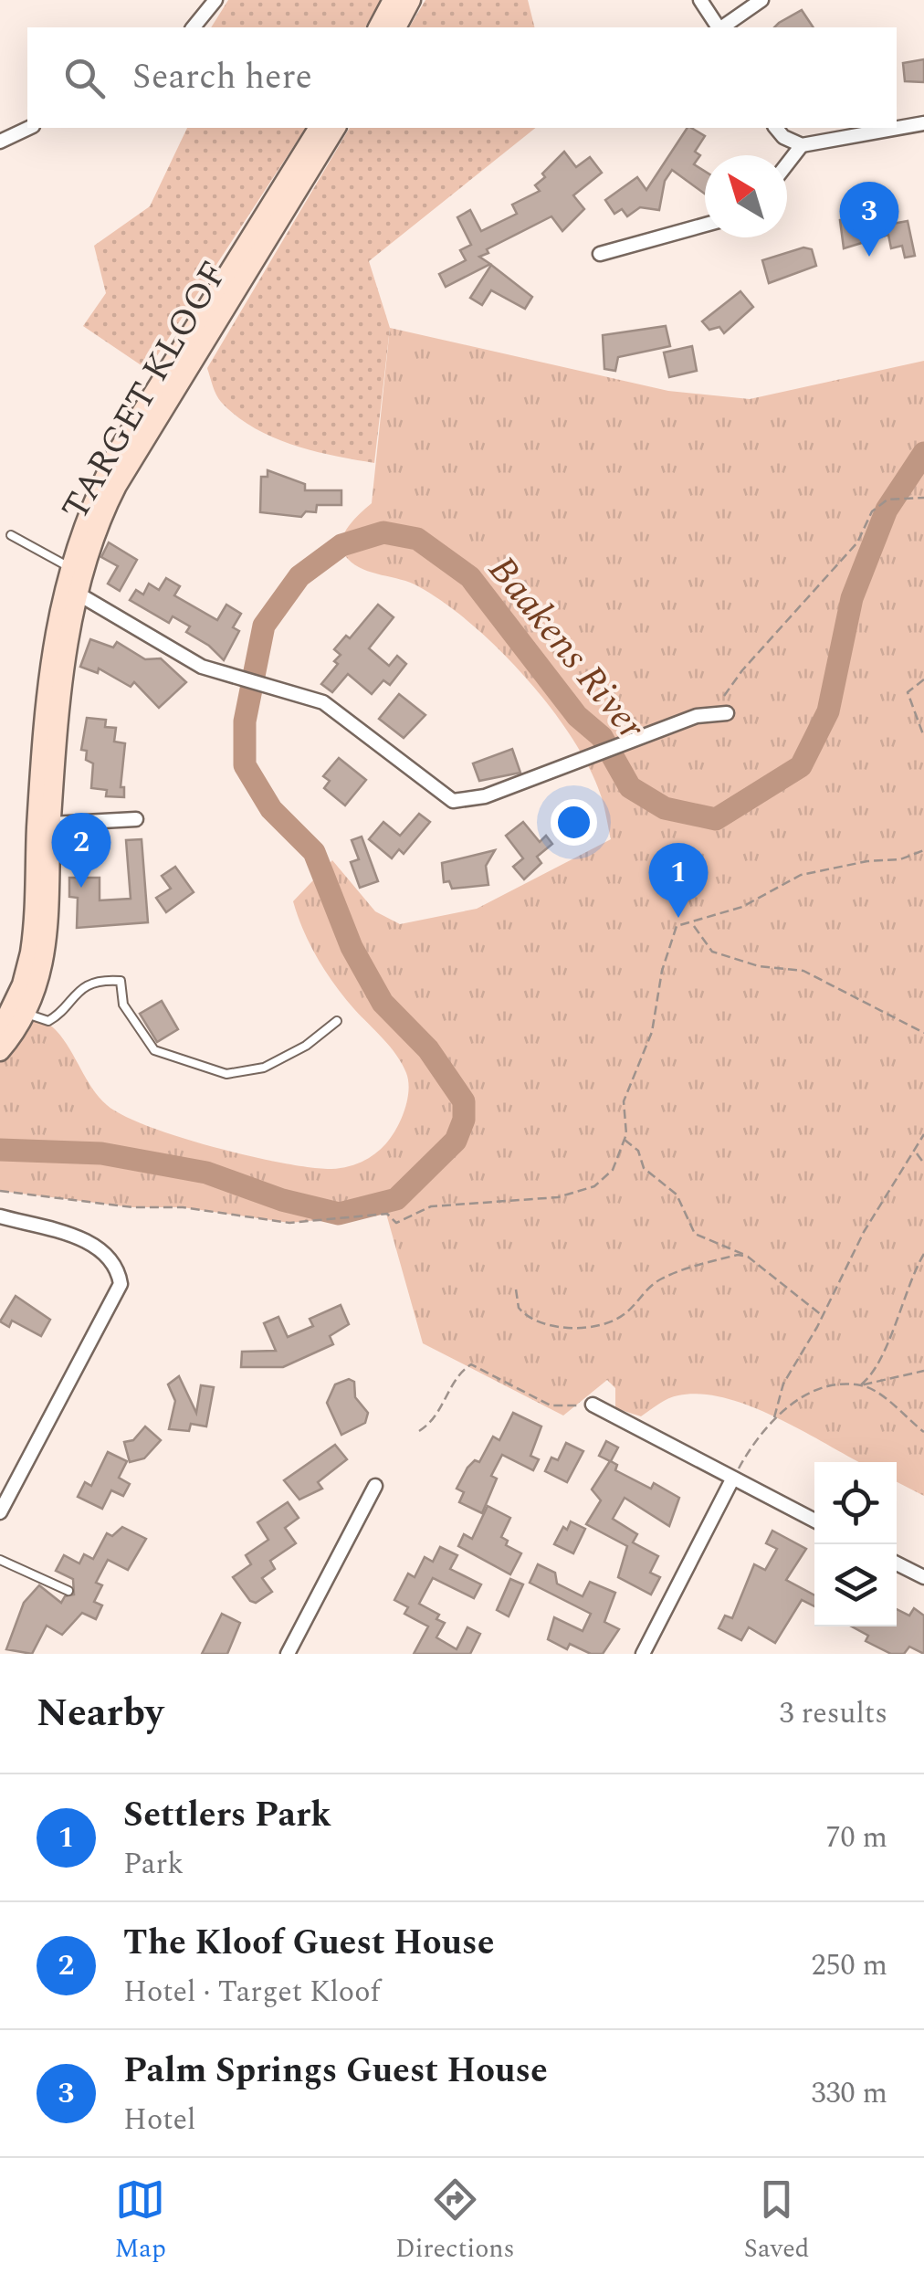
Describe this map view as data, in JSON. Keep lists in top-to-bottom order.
{
  "streets": {
    "main road": ["TARGET KLOOF"]
  },
  "water": ["Baakens River"],
  "north": "top left",
  "page": {
    "search": "Search here",
    "pins": ["3", "2", "1"],
    "heading": ["Nearby", "3 results"],
    "list": [
      {
        "mark": "1",
        "name": "Settlers Park",
        "note": "Park",
        "value": "70 m"
      },
      {
        "mark": "2",
        "name": "The Kloof Guest House",
        "note": "Hotel · Target Kloof",
        "value": "250 m"
      },
      {
        "mark": "3",
        "name": "Palm Springs Guest House",
        "note": "Hotel",
        "value": "330 m"
      }
    ],
    "nav": ["Map", "Directions", "Saved"]
  }
}
